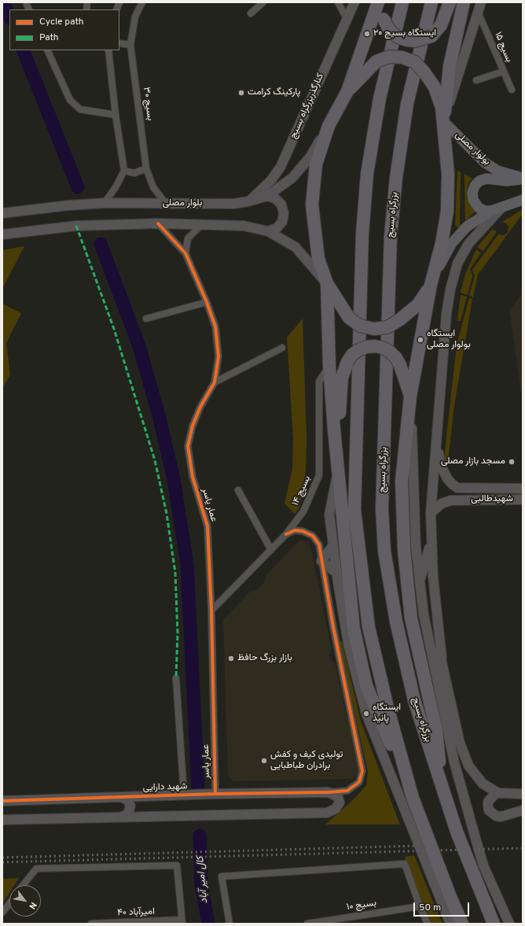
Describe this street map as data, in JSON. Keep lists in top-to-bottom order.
{
  "streets": {
    "highway": ["بزرگراه بسیج"],
    "main road": [
      "کنارگذربزرگراه بسیج",
      "بولوار مصلی",
      "بلوار مصلی",
      "شهیدطالبی",
      "شهید دارایی"
    ],
    "street": [
      "بسیج ۱۵",
      "بسیج ۳۰",
      "بسیج ۱۴",
      "عمار یاسر",
      "بسیج ۱۰",
      "امیرآباد ۴۰"
    ]
  },
  "crossings": [
    ["بسیج ۳۰", "بلوار مصلی"],
    ["کنارگذربزرگراه بسیج", "بلوار مصلی"],
    ["بسیج ۱۴", "عمار یاسر"],
    ["عمار یاسر", "شهید دارایی"]
  ],
  "water": ["کال امیر آباد"],
  "places": [
    "ایستگاه بسیج ۲۰",
    "پارکینگ کرامت",
    "ایستگاه بولوار مصلی",
    "مسجد بازار مصلی",
    "بازار بزرگ حافظ",
    "ایستگاه پانیذ",
    "تولیدی کیف و کفش برادران طباطبایی"
  ],
  "legend": ["Cycle path", "Path"],
  "scale_bar": "50 m",
  "north": "bottom right"
}
